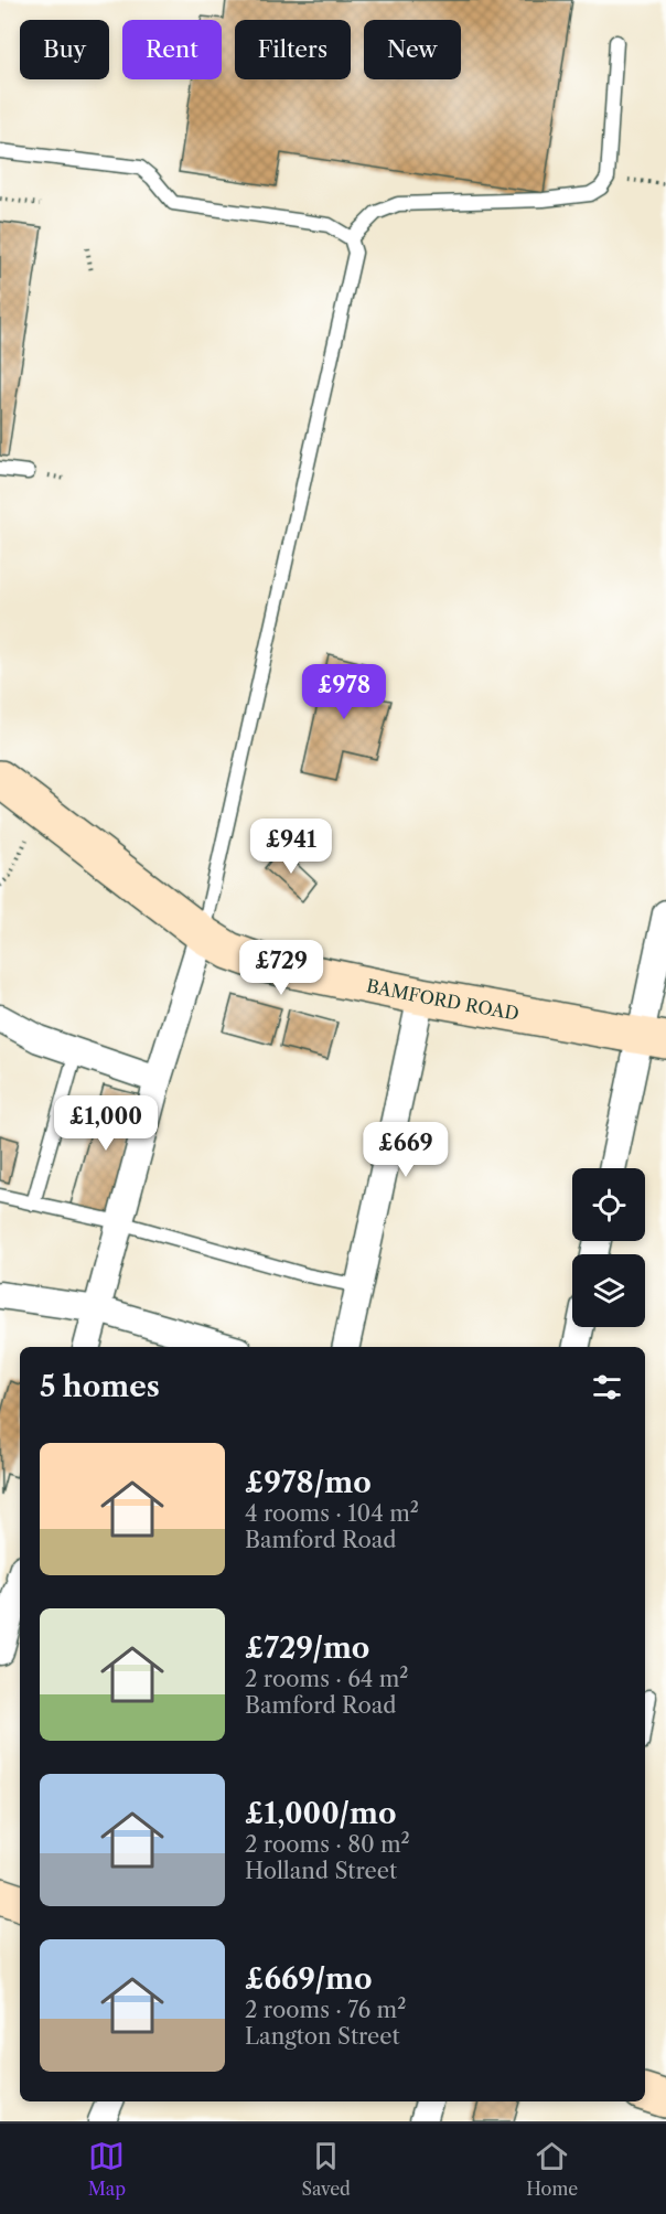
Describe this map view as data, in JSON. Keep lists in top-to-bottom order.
{
  "streets": {
    "street": ["BAMFORD ROAD"]
  },
  "page": {
    "chip": [
      "Buy",
      "Rent",
      "Filters",
      "New"
    ],
    "price": [
      "£978",
      "£941",
      "£729",
      "£1,000",
      "£669"
    ],
    "heading": "5 homes",
    "list": [
      {
        "name": "£978/mo",
        "note": "4 rooms · 104 m² · Bamford Road"
      },
      {
        "name": "£729/mo",
        "note": "2 rooms · 64 m² · Bamford Road"
      },
      {
        "name": "£1,000/mo",
        "note": "2 rooms · 80 m² · Holland Street"
      },
      {
        "name": "£669/mo",
        "note": "2 rooms · 76 m² · Langton Street"
      }
    ],
    "tabs": ["Map", "Saved", "Home"]
  }
}
